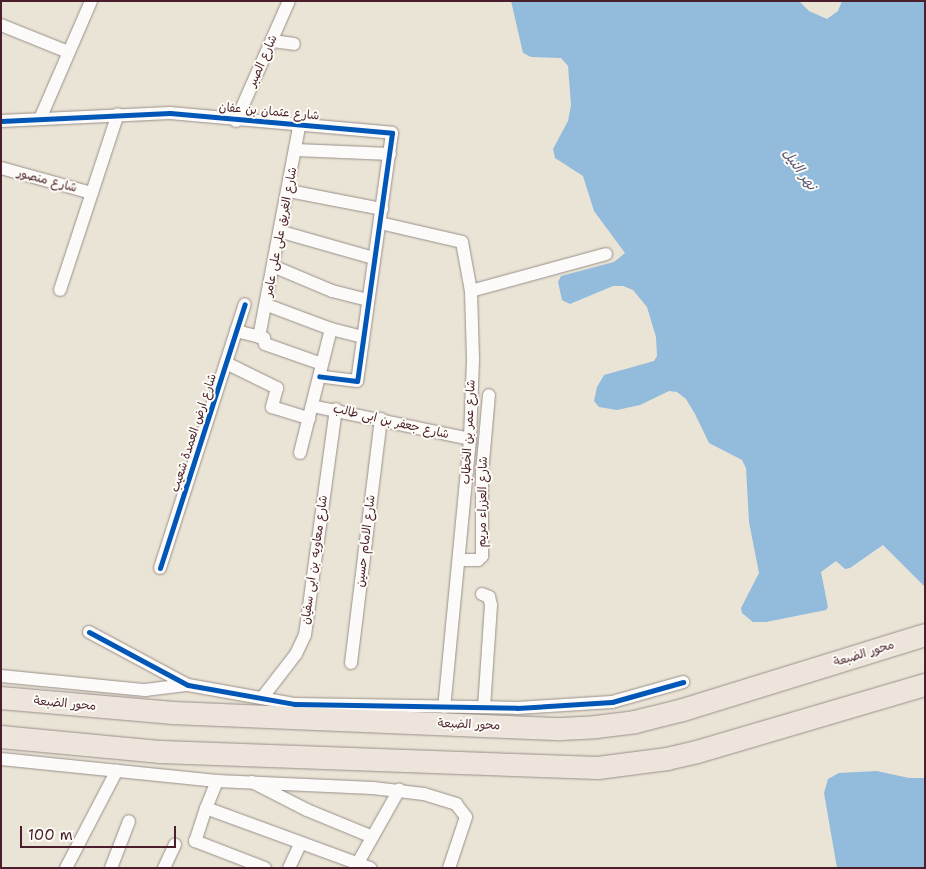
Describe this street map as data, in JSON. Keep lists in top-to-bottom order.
{
  "streets": {
    "highway": ["محور الضبعة"],
    "street": [
      "شارع الصبر",
      "شارع عثمان بن عفان",
      "شارع منصور",
      "شارع الغريق على على عامر",
      "شارع جعفر بن ابى طالب",
      "شارع عمر بن الخطاب",
      "شارع ارض العمدة شعيب",
      "شارع العزراء مريم",
      "شارع الامام حسين",
      "شارع معاويه بن ابى سفيان"
    ]
  },
  "crossings": [
    ["شارع الصبر", "شارع عثمان بن عفان"],
    ["شارع عثمان بن عفان", "شارع الغريق على على عامر"],
    ["شارع جعفر بن ابى طالب", "شارع عمر بن الخطاب"],
    ["شارع جعفر بن ابى طالب", "شارع الامام حسين"],
    ["شارع جعفر بن ابى طالب", "شارع معاويه بن ابى سفيان"],
    ["شارع عمر بن الخطاب", "شارع العزراء مريم"]
  ],
  "water": ["نهر النيل"],
  "scale_bar": "100 m"
}
